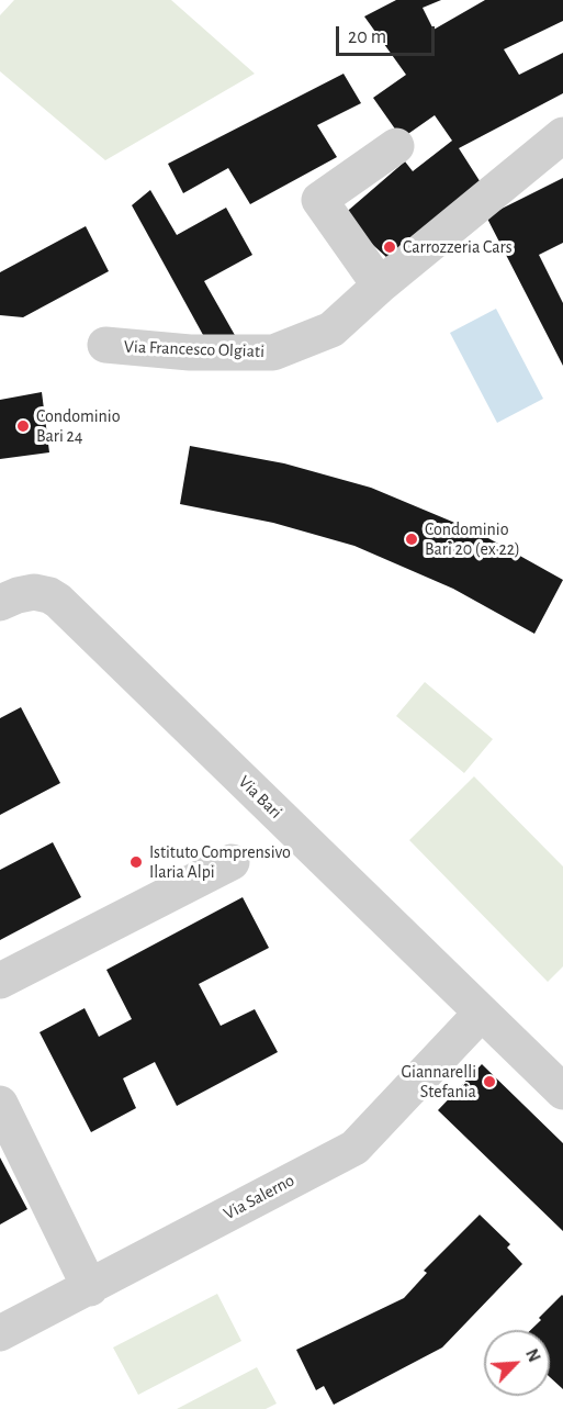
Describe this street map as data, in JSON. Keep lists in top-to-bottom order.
{
  "streets": {
    "street": ["Via Francesco Olgiati", "Via Bari", "Via Salerno"]
  },
  "crossings": [
    ["Via Bari", "Via Salerno"]
  ],
  "places": [
    "Carrozzeria Cars",
    "Condominio Bari 24",
    "Condominio Bari 20 (ex 22)",
    "Istituto Comprensivo Ilaria Alpi",
    "Giannarelli Stefania"
  ],
  "scale_bar": "20 m",
  "north": "top right"
}
